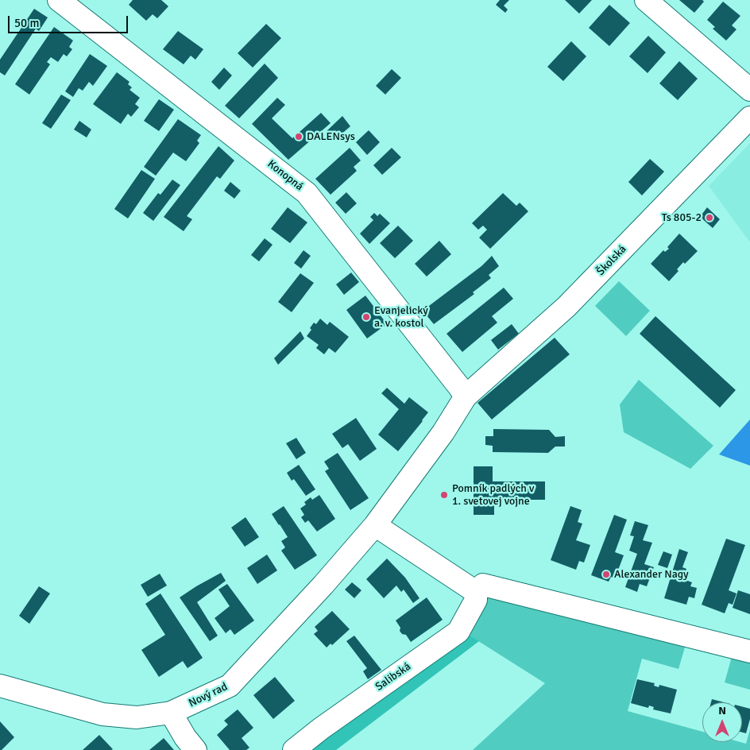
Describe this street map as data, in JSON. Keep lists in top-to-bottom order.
{
  "streets": {
    "street": [
      "Konopná",
      "Školská",
      "Salibská",
      "Nový rad"
    ]
  },
  "crossings": [
    ["Konopná", "Školská"],
    ["Školská", "Nový rad"]
  ],
  "places": [
    "DALENsys",
    "Ts 805-2",
    "Evanjelický a. v. kostol",
    "Pomník padlých v 1. svetovej vojne",
    "Alexander Nagy"
  ],
  "scale_bar": "50 m",
  "north": "top"
}
